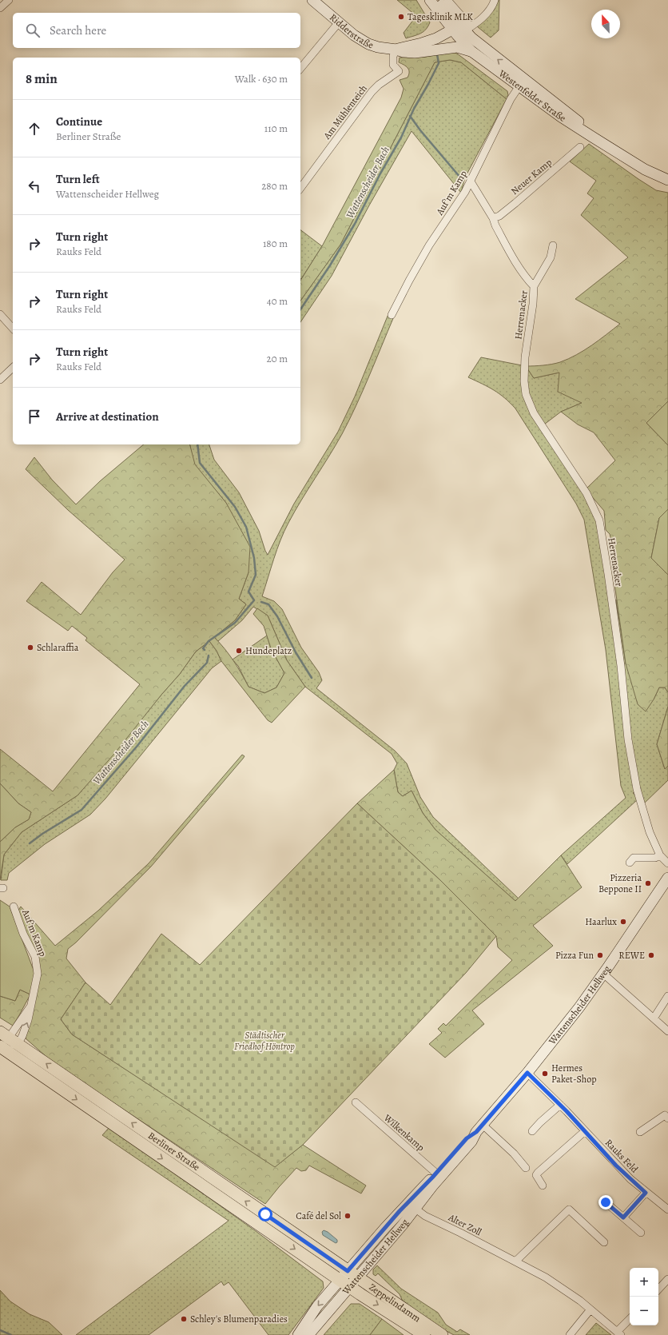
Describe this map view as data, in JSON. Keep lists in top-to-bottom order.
{
  "streets": {
    "main road": [
      "Ridderstraße",
      "Westenfelder Straße",
      "Wattenscheider Hellweg",
      "Berliner Straße",
      "Zeppelindamm"
    ],
    "street": [
      "Am Mühlenteich",
      "Neuer Kamp",
      "Auf'm Kamp",
      "Herrenacker",
      "Wilkenkamp",
      "Rauks Feld",
      "Alter Zoll"
    ]
  },
  "crossings": [
    ["Ridderstraße", "Westenfelder Straße"],
    ["Ridderstraße", "Am Mühlenteich"],
    ["Westenfelder Straße", "Auf'm Kamp"],
    ["Neuer Kamp", "Herrenacker"],
    ["Auf'm Kamp", "Herrenacker"],
    ["Auf'm Kamp", "Berliner Straße"],
    ["Wattenscheider Hellweg", "Wilkenkamp"],
    ["Wattenscheider Hellweg", "Berliner Straße"],
    ["Wattenscheider Hellweg", "Rauks Feld"],
    ["Wattenscheider Hellweg", "Alter Zoll"],
    ["Wattenscheider Hellweg", "Zeppelindamm"],
    ["Berliner Straße", "Zeppelindamm"]
  ],
  "water": ["Wattenscheider Bach"],
  "parks": ["Städtischer Friedhof Höntrop"],
  "places": [
    "Tagesklinik MLK",
    "Schlaraffia",
    "Hundeplatz",
    "Pizzeria Beppone II",
    "Haarlux",
    "Pizza Fun",
    "REWE",
    "Hermes Paket-Shop",
    "Café del Sol",
    "Schley's Blumenparadies"
  ],
  "north": "top",
  "page": {
    "search": "Search here",
    "heading": ["8 min", "Walk · 630 m"],
    "list": [
      ["Continue", "Berliner Straße", "110 m"],
      ["Turn left", "Wattenscheider Hellweg", "280 m"],
      ["Turn right", "Rauks Feld", "180 m"],
      ["Turn right", "Rauks Feld", "40 m"],
      ["Turn right", "Rauks Feld", "20 m"],
      "Arrive at destination"
    ],
    "map_buttons": ["+", "−"]
  }
}
